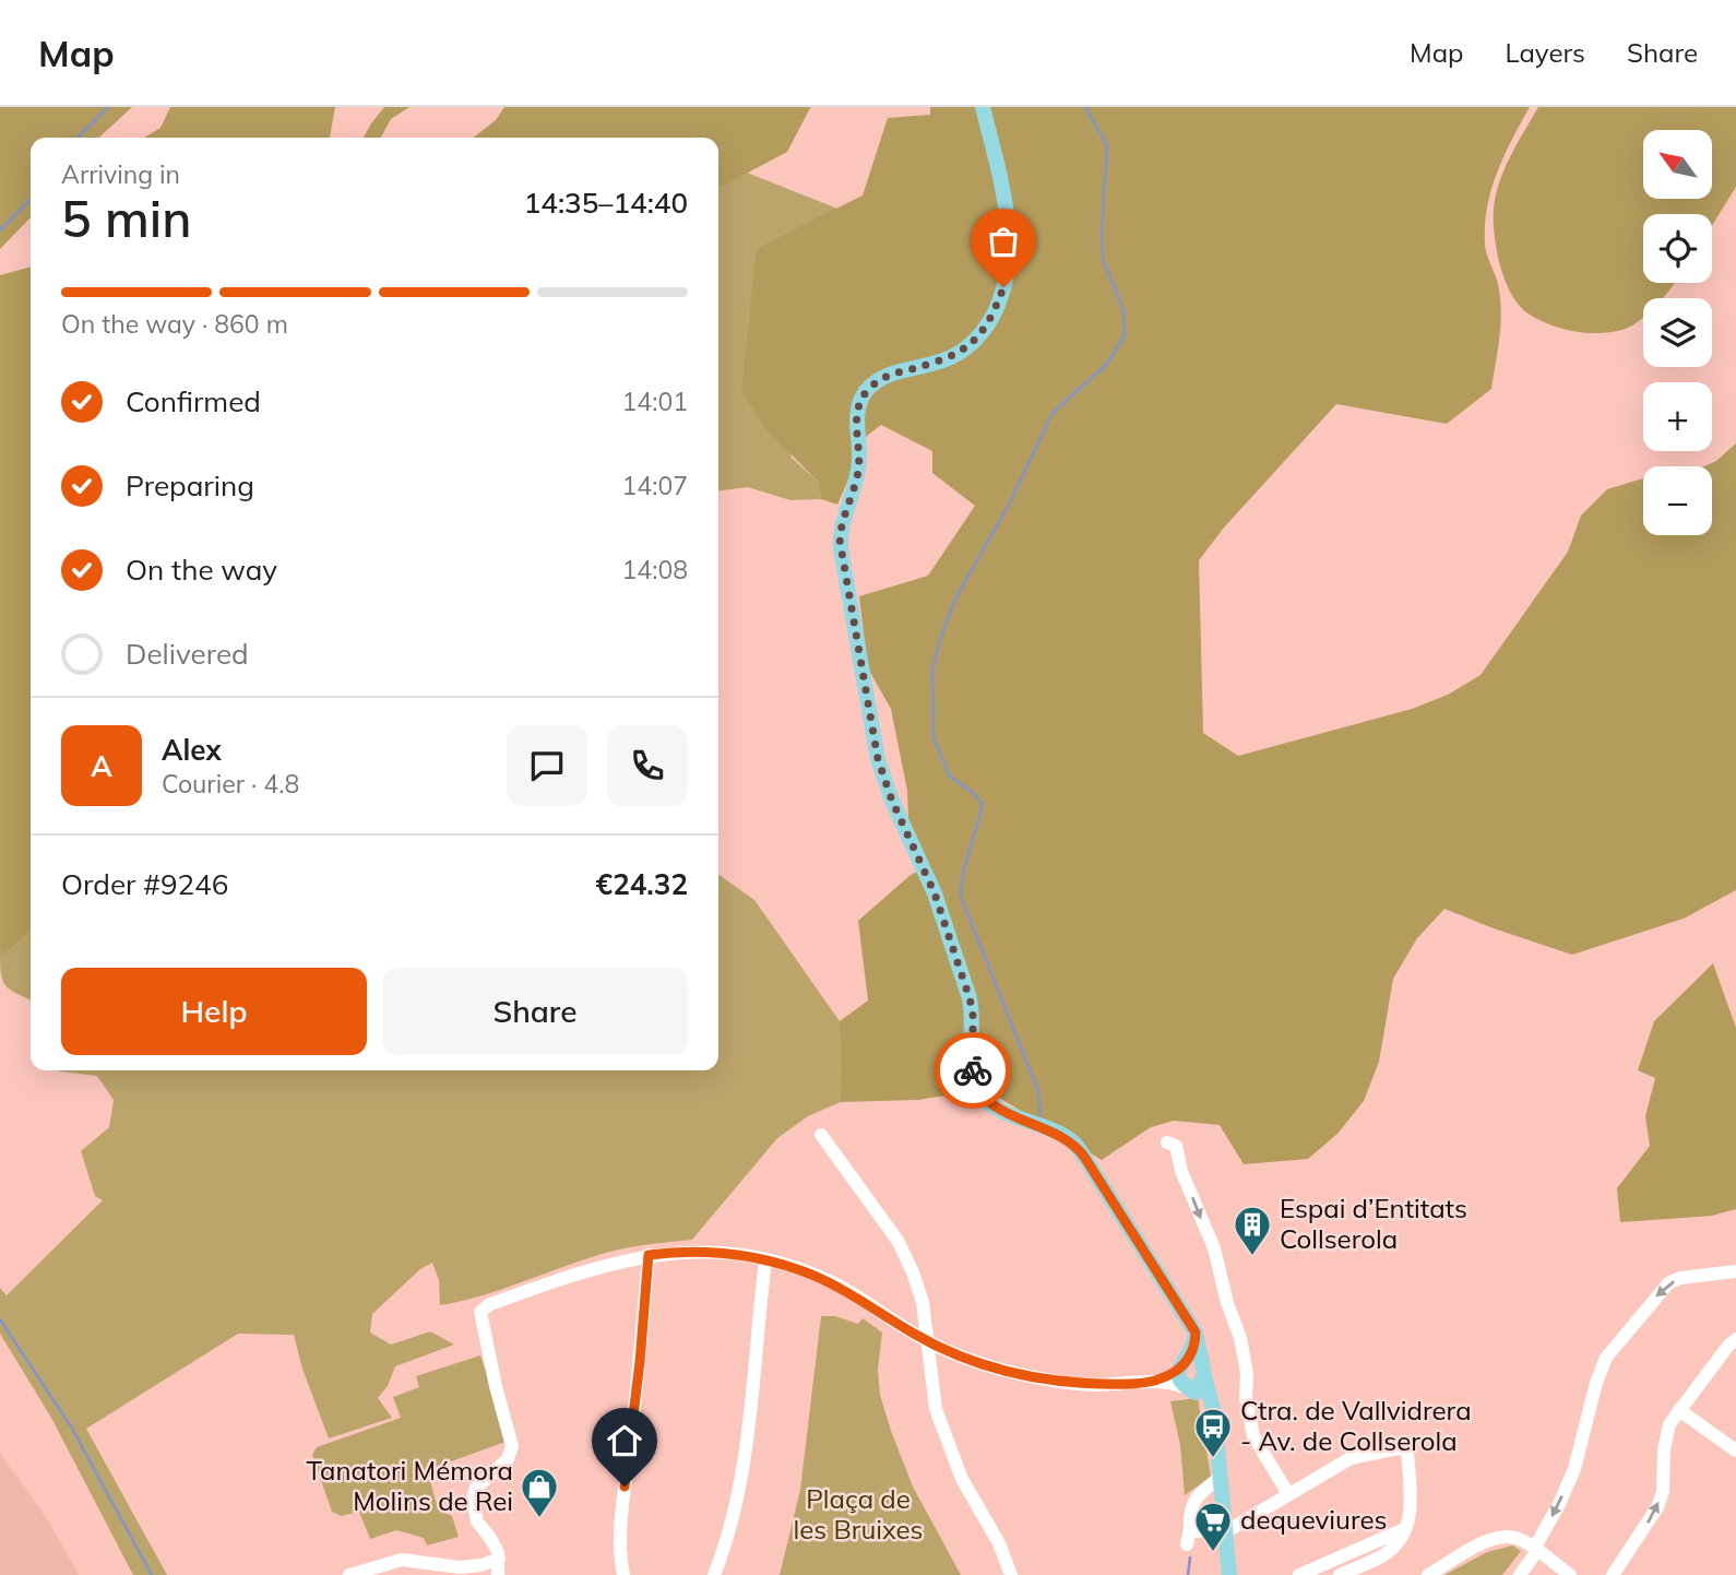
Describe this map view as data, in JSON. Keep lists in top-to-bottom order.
{
  "parks": ["Plaça de les Bruixes"],
  "places": {
    "building": ["Espai d’Entitats Collserola"],
    "bus stop": ["Ctra. de Vallvidrera - Av. de Collserola"],
    "shop": ["Tanatori Mémora Molins de Rei"],
    "supermarket": ["dequeviures"]
  },
  "north": "top left",
  "page": {
    "header": "Map",
    "nav": ["Map", "Layers", "Share"],
    "map_buttons": ["+", "−"],
    "heading": ["5 min", "Arriving in", "14:35–14:40"],
    "panel": [
      "Alex",
      "Courier · 4.8",
      "Order #9246",
      "€24.32"
    ],
    "bar": "On the way · 860 m",
    "list": [
      ["Confirmed", "14:01"],
      ["Preparing", "14:07"],
      ["On the way", "14:08"],
      "Delivered"
    ],
    "round": "A",
    "buttons": ["Help", "Share"]
  }
}
